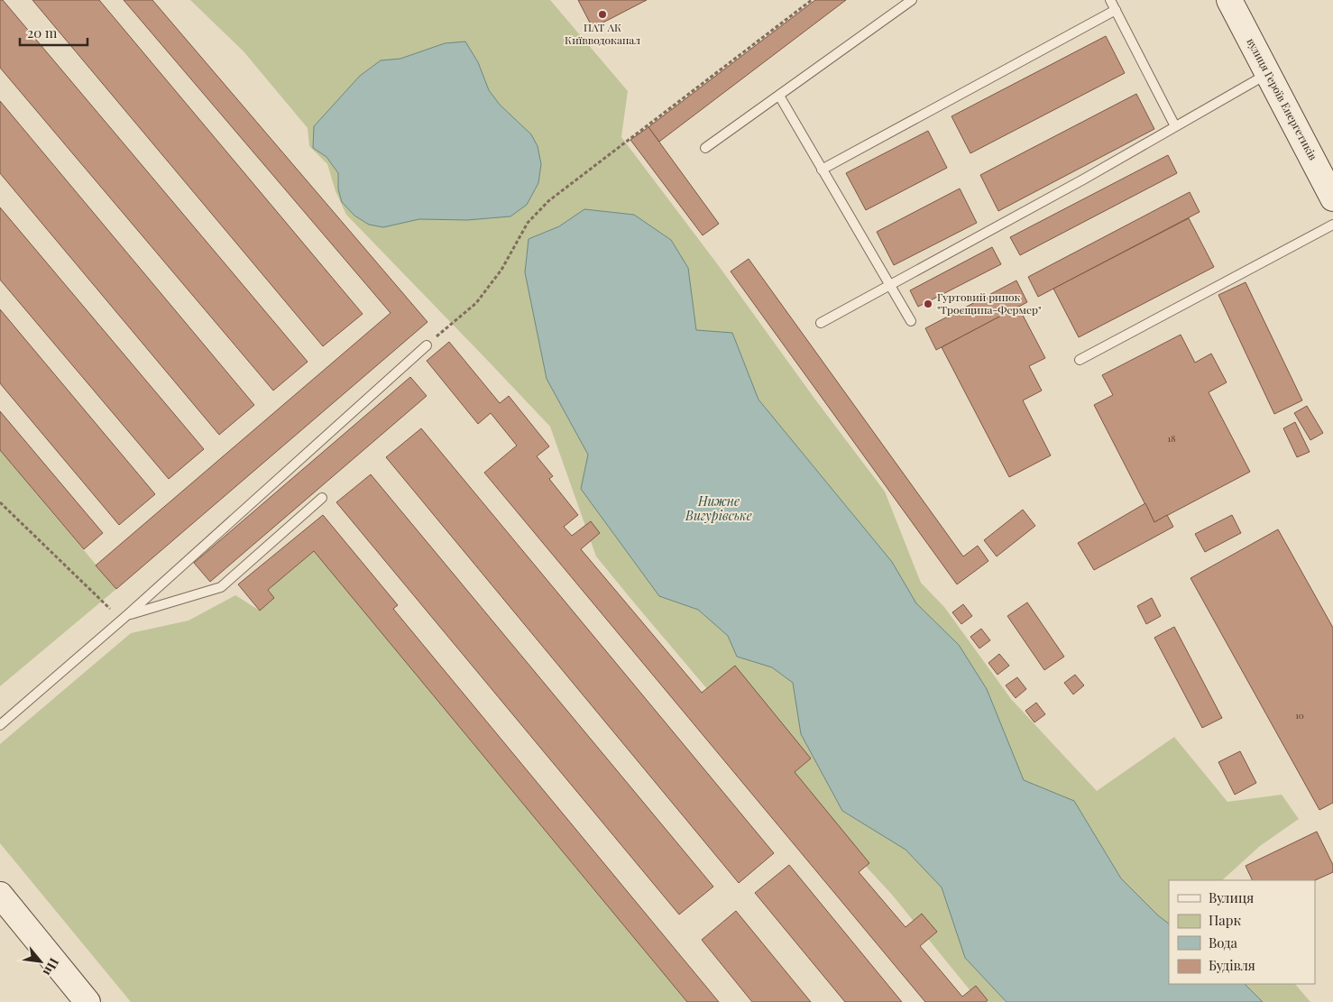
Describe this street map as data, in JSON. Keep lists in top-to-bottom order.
{
  "streets": {
    "street": ["вулиця Героїв Енергетиків"]
  },
  "water": ["Нижнє Вигурівське"],
  "places": ["ПАТ АК Київводоканал", "Гуртовий ринок \"Троєщина-Фермер\""],
  "house_numbers": ["18", "10"],
  "legend": [
    "Вулиця",
    "Парк",
    "Вода",
    "Будівля"
  ],
  "scale_bar": "20 m",
  "north": "bottom right"
}
